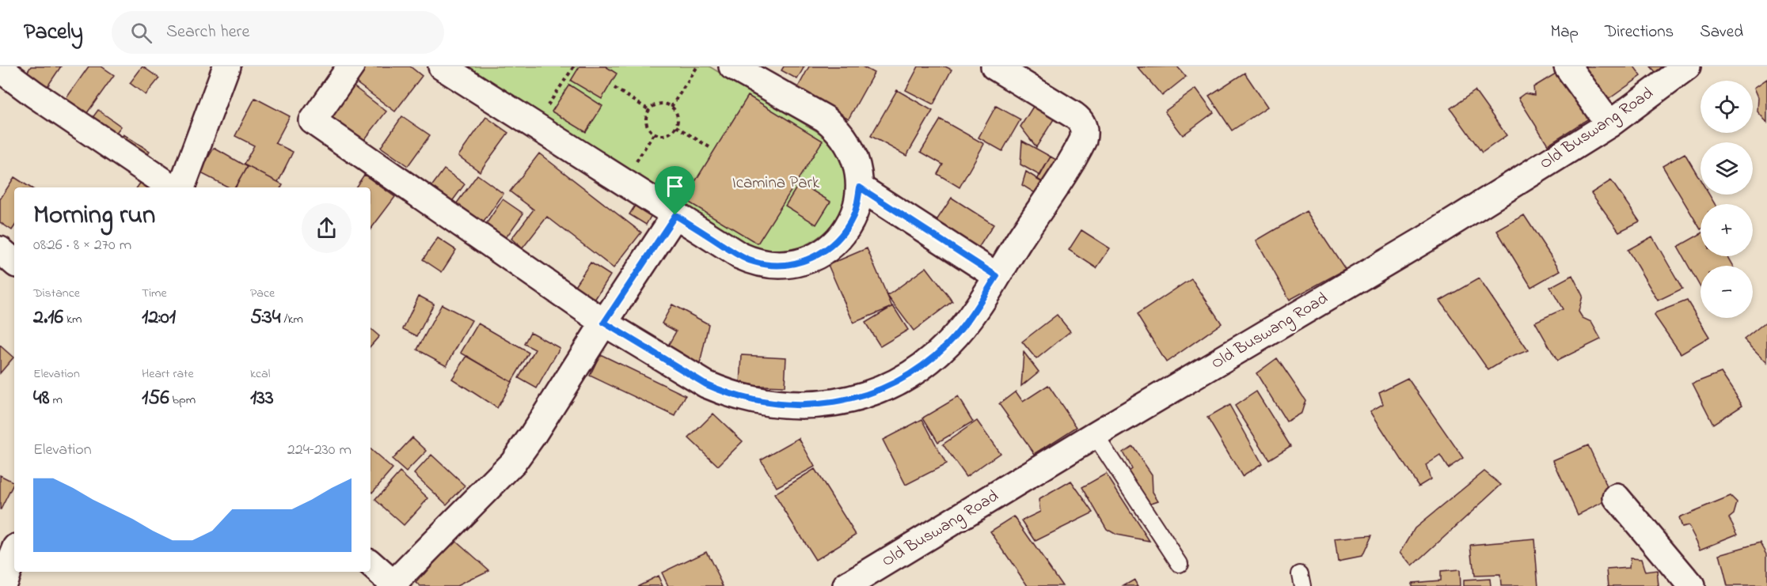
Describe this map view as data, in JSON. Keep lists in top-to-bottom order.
{
  "streets": {
    "street": ["Old Buswang Road"]
  },
  "parks": ["Icamina Park"],
  "page": {
    "header": "Pacely",
    "search": "Search here",
    "nav": ["Map", "Directions", "Saved"],
    "map_buttons": ["+", "−"],
    "heading": ["Morning run", "08:26 · 8 × 270 m"],
    "stats": [
      ["Distance", "2.16 km"],
      ["Time", "12:01"],
      ["Pace", "5:34 /km"],
      ["Elevation", "48 m"],
      ["Heart rate", "156 bpm"],
      ["kcal", "133"]
    ],
    "chart": ["Elevation", "224–230 m"]
  }
}
